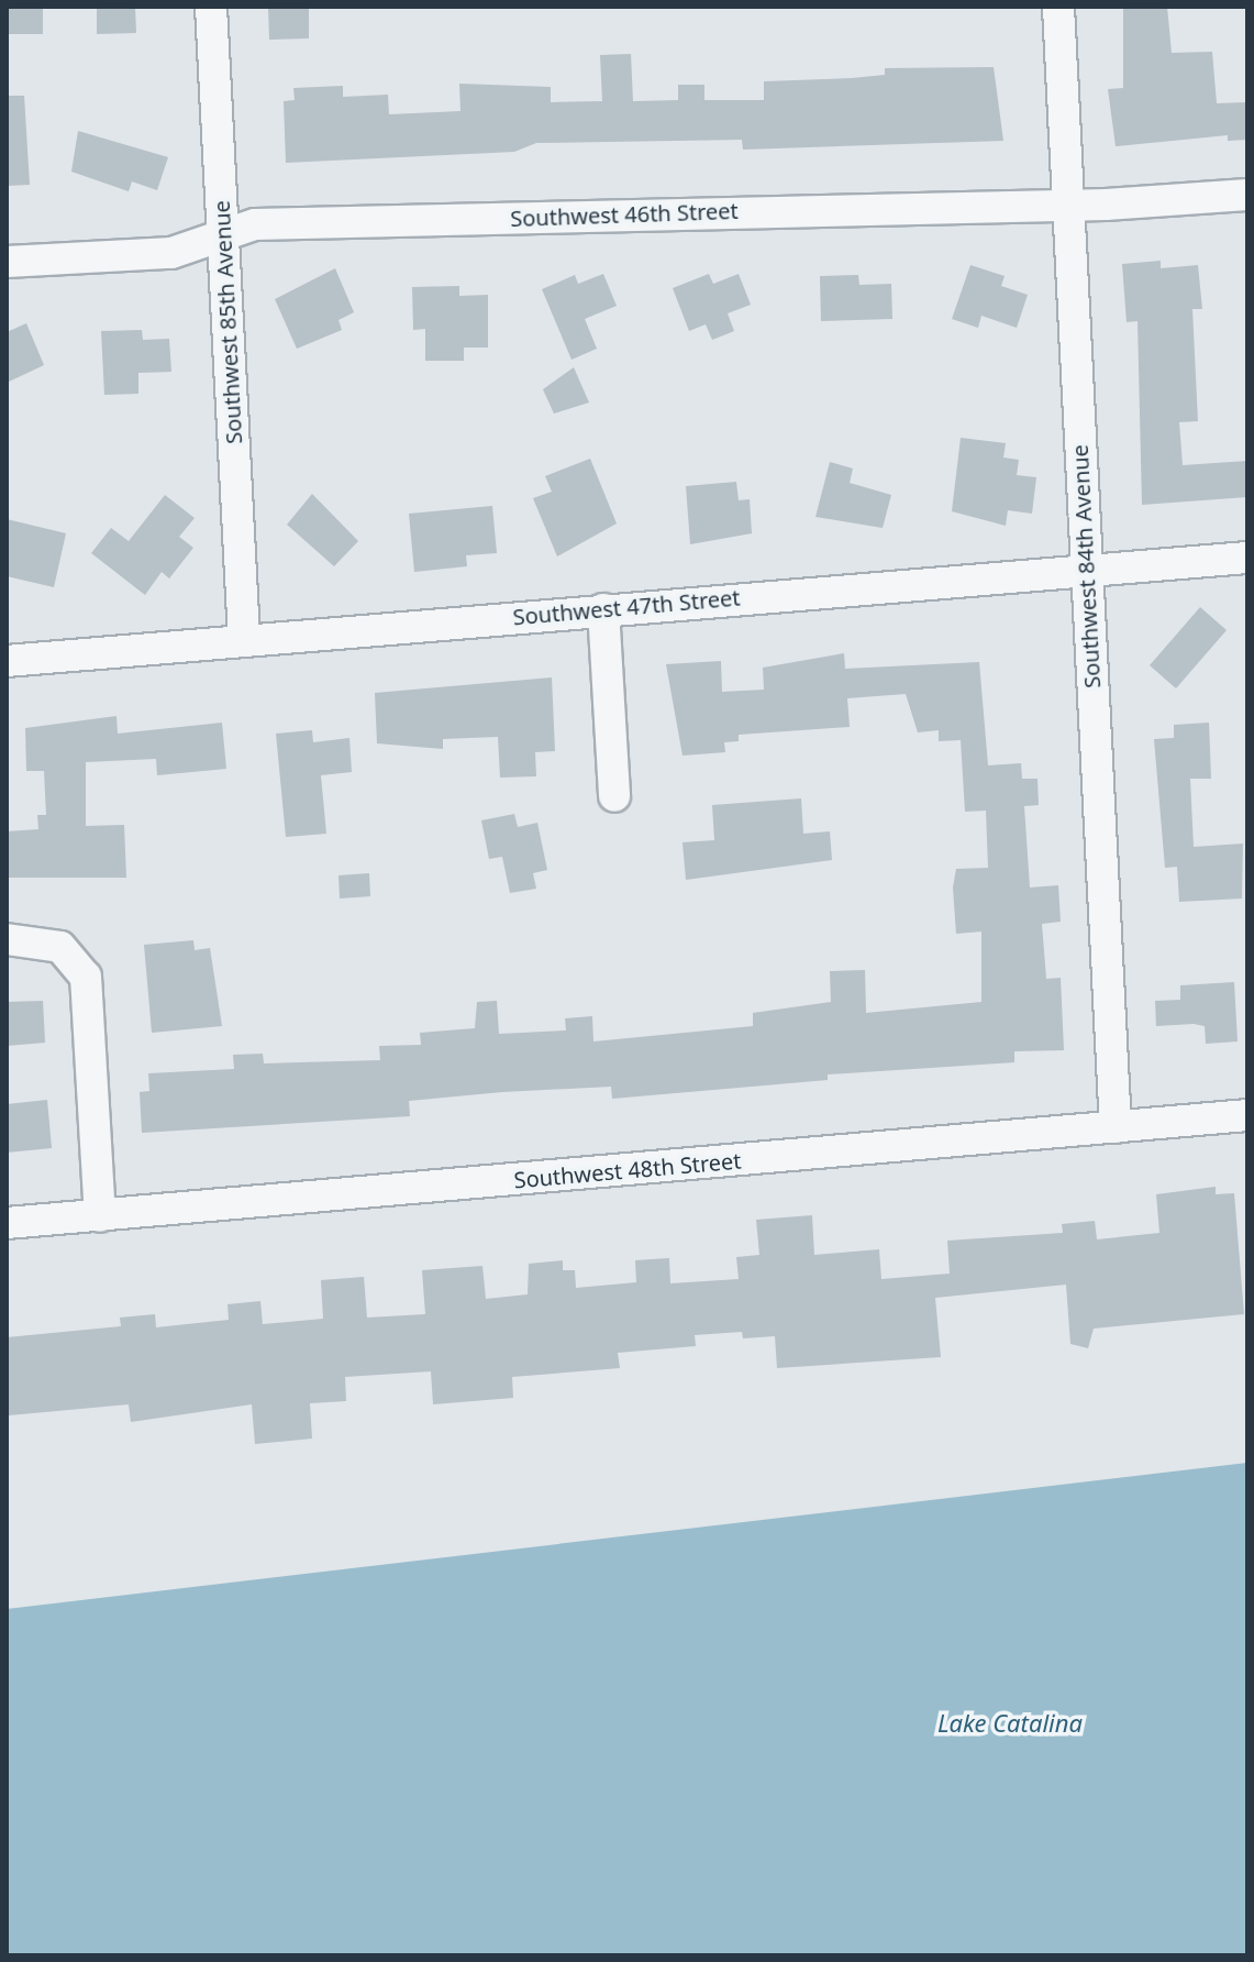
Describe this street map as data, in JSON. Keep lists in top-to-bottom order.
{
  "streets": {
    "street": [
      "Southwest 46th Street",
      "Southwest 85th Avenue",
      "Southwest 84th Avenue",
      "Southwest 47th Street",
      "Southwest 48th Street"
    ]
  },
  "crossings": [
    ["Southwest 46th Street", "Southwest 85th Avenue"],
    ["Southwest 46th Street", "Southwest 84th Avenue"],
    ["Southwest 85th Avenue", "Southwest 47th Street"],
    ["Southwest 84th Avenue", "Southwest 47th Street"],
    ["Southwest 84th Avenue", "Southwest 48th Street"]
  ],
  "water": ["Lake Catalina"]
}
